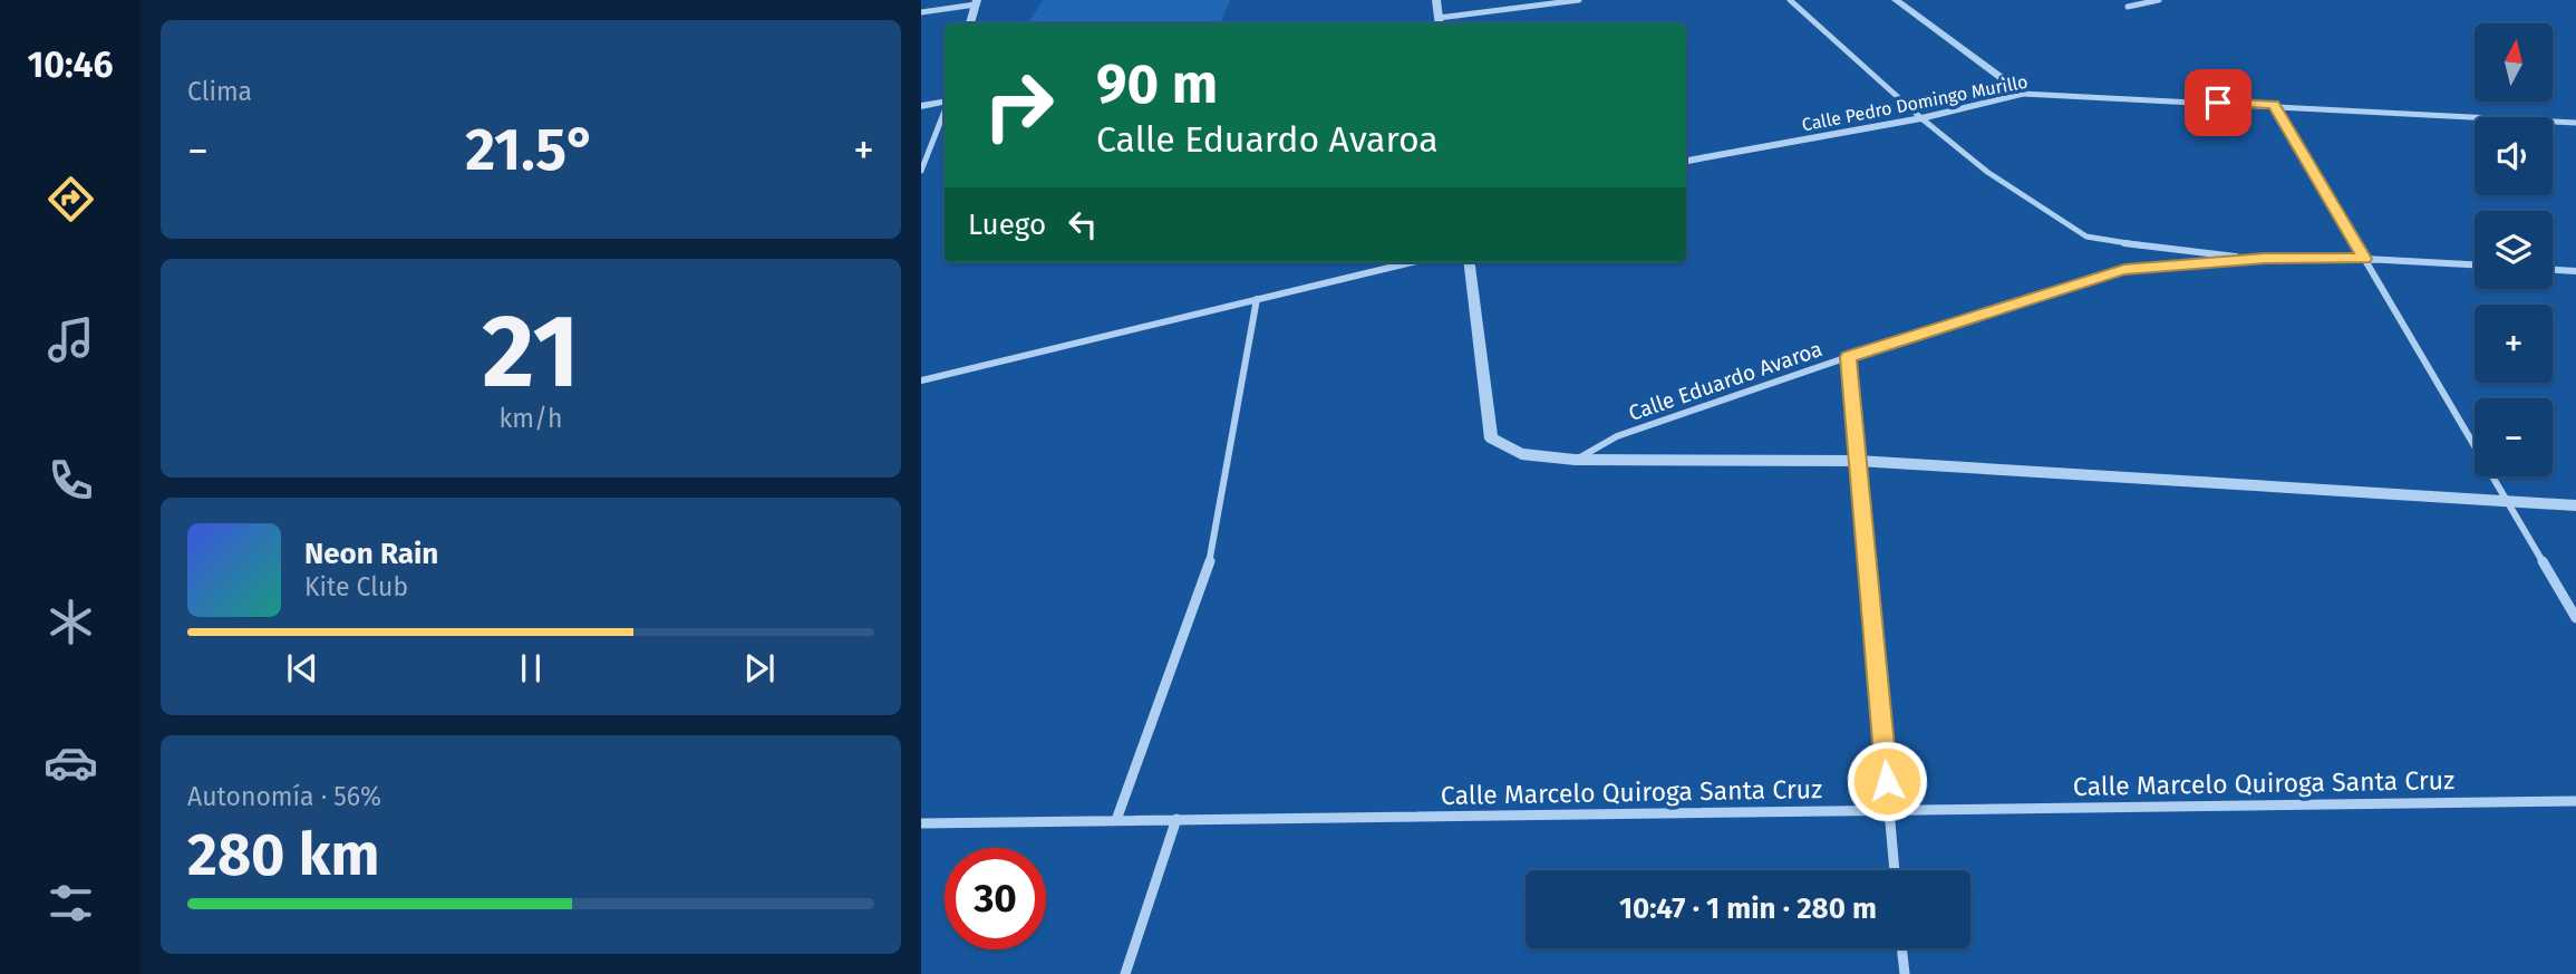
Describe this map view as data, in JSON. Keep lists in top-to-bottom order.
{
  "streets": {
    "street": ["Calle Pedro Domingo Murillo", "Calle Eduardo Avaroa", "Calle Marcelo Quiroga Santa Cruz"]
  },
  "north": "top",
  "page": {
    "tabs": "10:46",
    "tile": [
      "Clima",
      ["21", "km/h"],
      ["Autonomía · 56%", "280 km"]
    ],
    "map_buttons": ["+", "−"],
    "turn": ["90 m", "Calle Eduardo Avaroa"],
    "heat": ["−", "21.5°", "+"],
    "then": "Luego",
    "song": ["Neon Rain", "Kite Club"],
    "limit": "30",
    "trip": "10:47 · 1 min · 280 m"
  }
}
